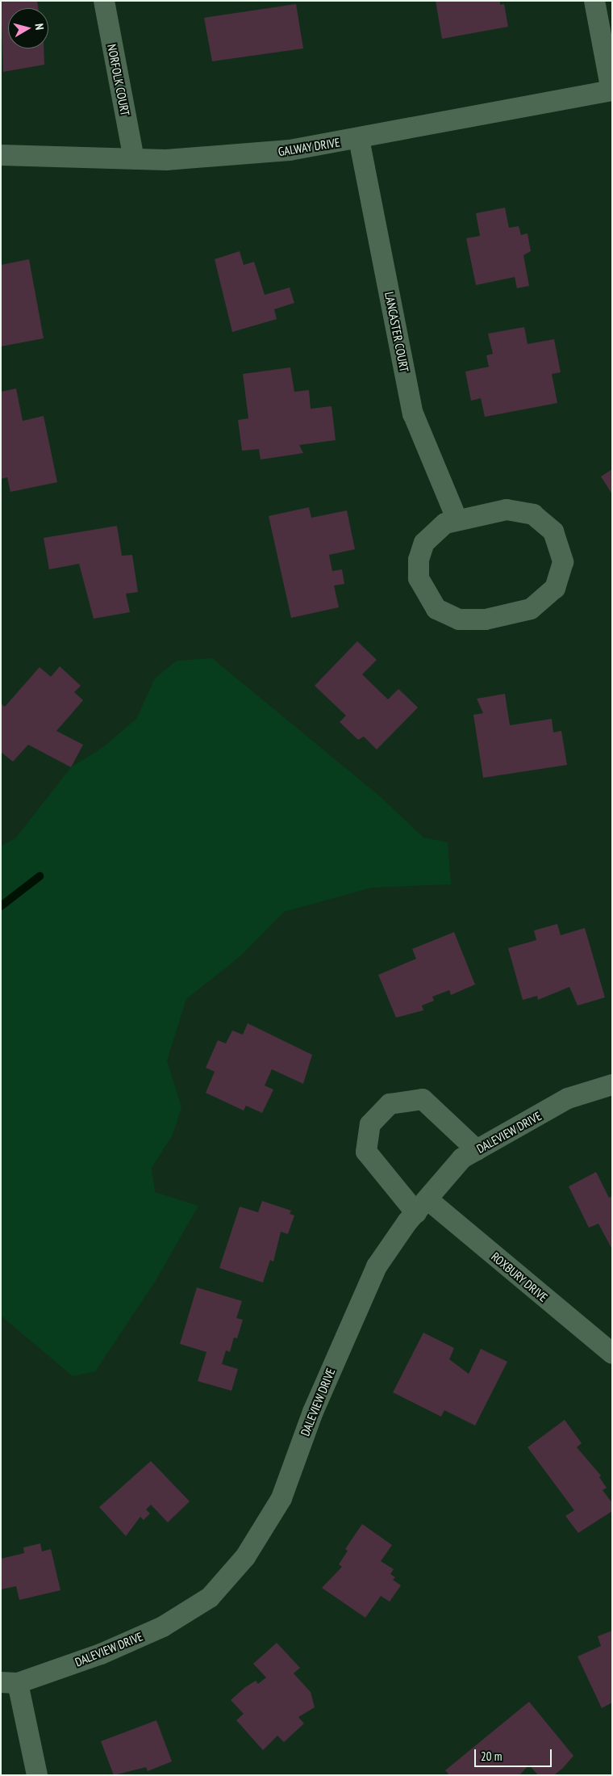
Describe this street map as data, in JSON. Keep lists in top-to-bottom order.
{
  "streets": {
    "street": [
      "NORFOLK COURT",
      "GALWAY DRIVE",
      "LANCASTER COURT",
      "DALEVIEW DRIVE",
      "ROXBURY DRIVE"
    ]
  },
  "crossings": [
    ["NORFOLK COURT", "GALWAY DRIVE"],
    ["GALWAY DRIVE", "LANCASTER COURT"],
    ["DALEVIEW DRIVE", "ROXBURY DRIVE"]
  ],
  "scale_bar": "20 m",
  "north": "right"
}
